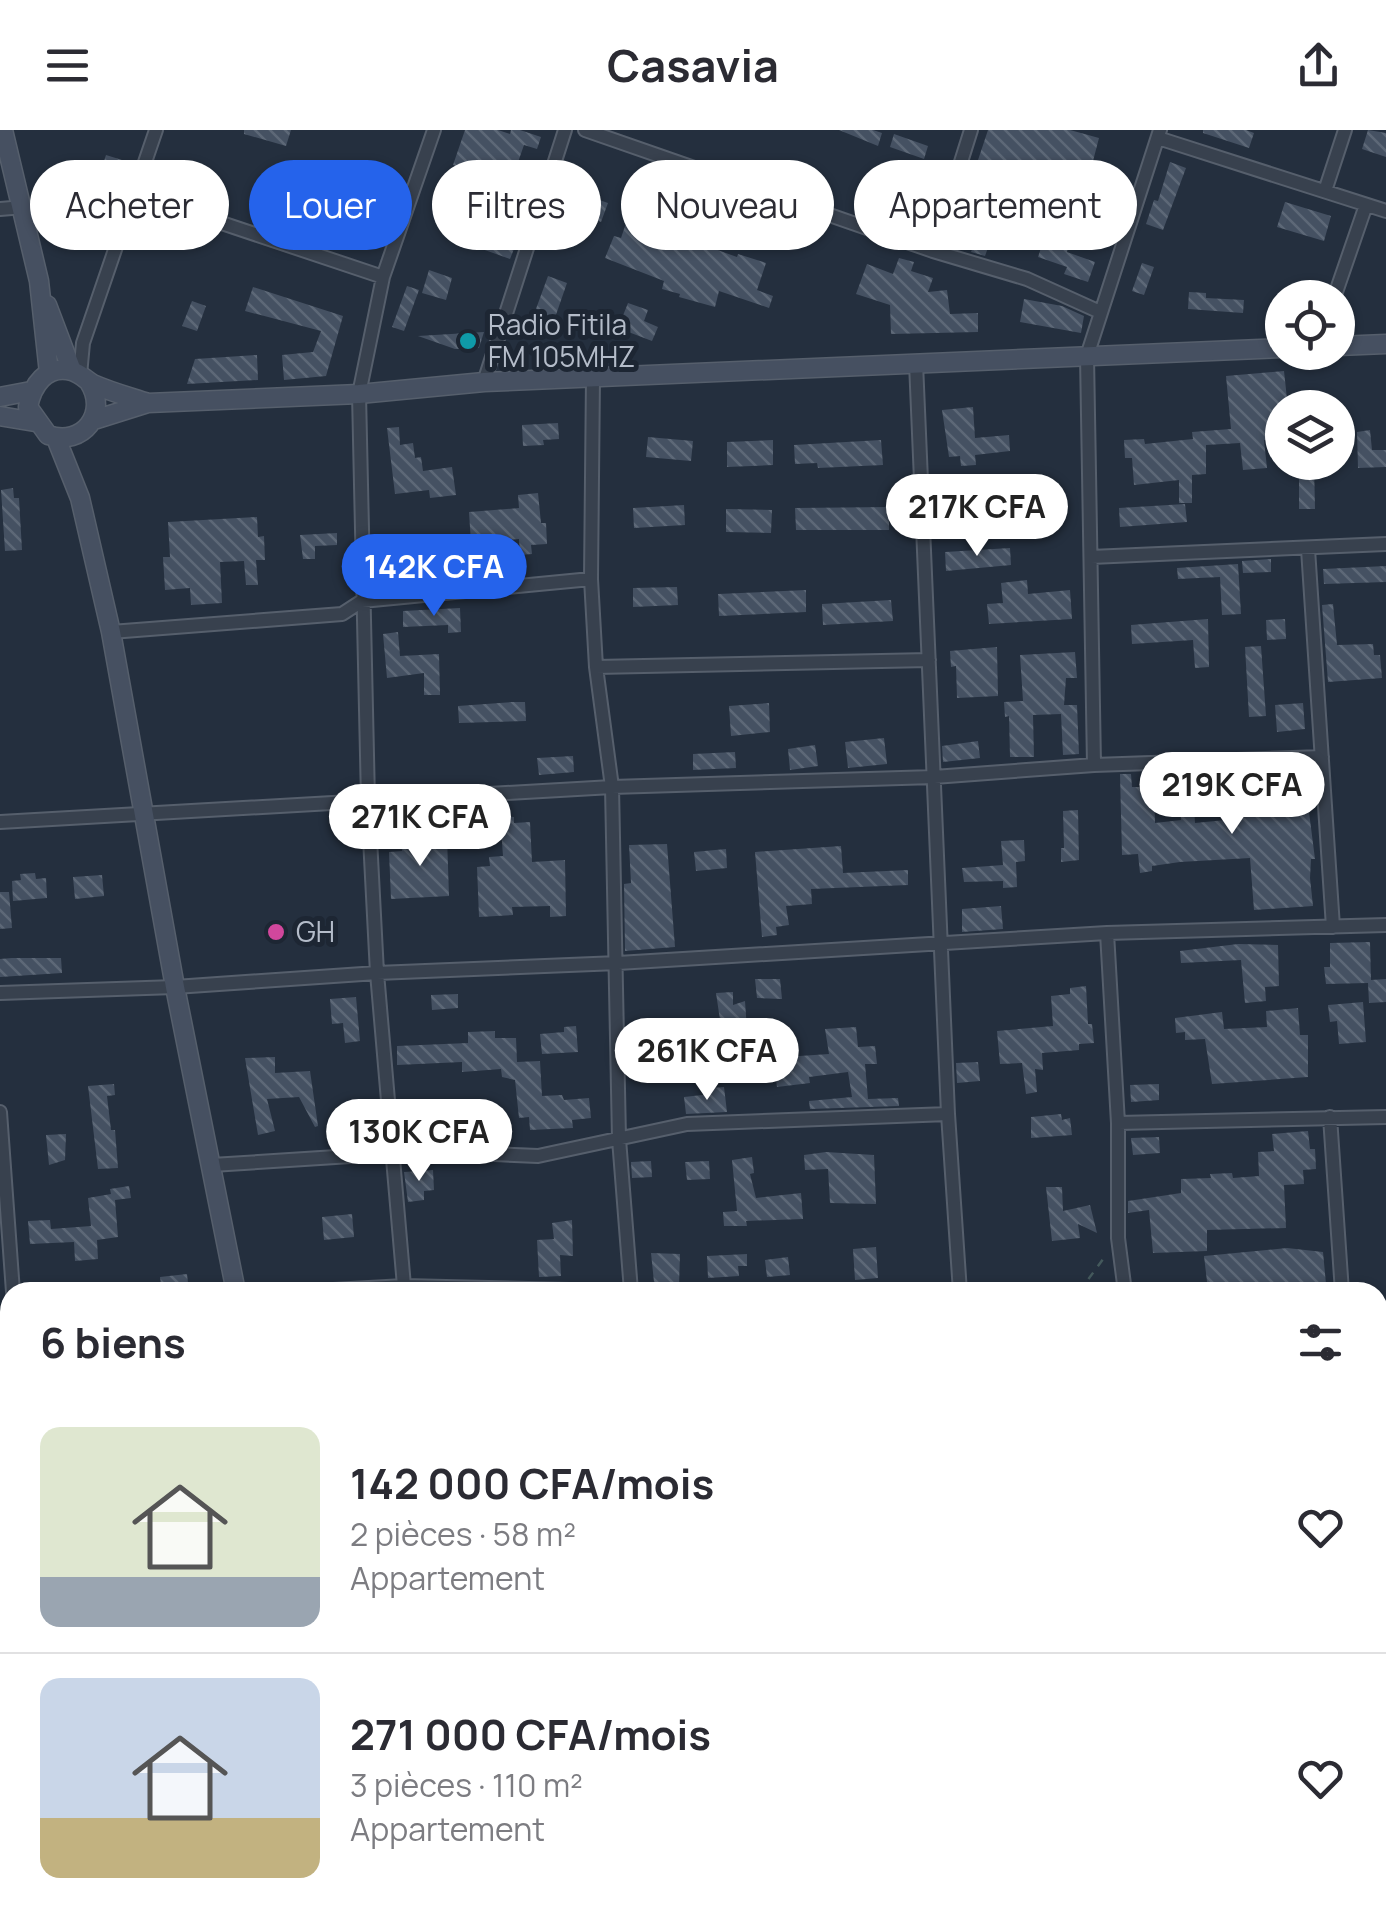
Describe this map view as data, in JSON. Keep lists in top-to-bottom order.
{
  "places": ["Radio Fitila FM 105MHZ", "GH"],
  "page": {
    "header": "Casavia",
    "chip": [
      "Acheter",
      "Louer",
      "Filtres",
      "Nouveau",
      "Appartement"
    ],
    "price": [
      "217K CFA",
      "142K CFA",
      "219K CFA",
      "271K CFA",
      "261K CFA",
      "130K CFA"
    ],
    "heading": "6 biens",
    "list": [
      {
        "name": "142 000 CFA/mois",
        "note": "2 pièces · 58 m² · Appartement"
      },
      {
        "name": "271 000 CFA/mois",
        "note": "3 pièces · 110 m² · Appartement"
      }
    ]
  }
}
